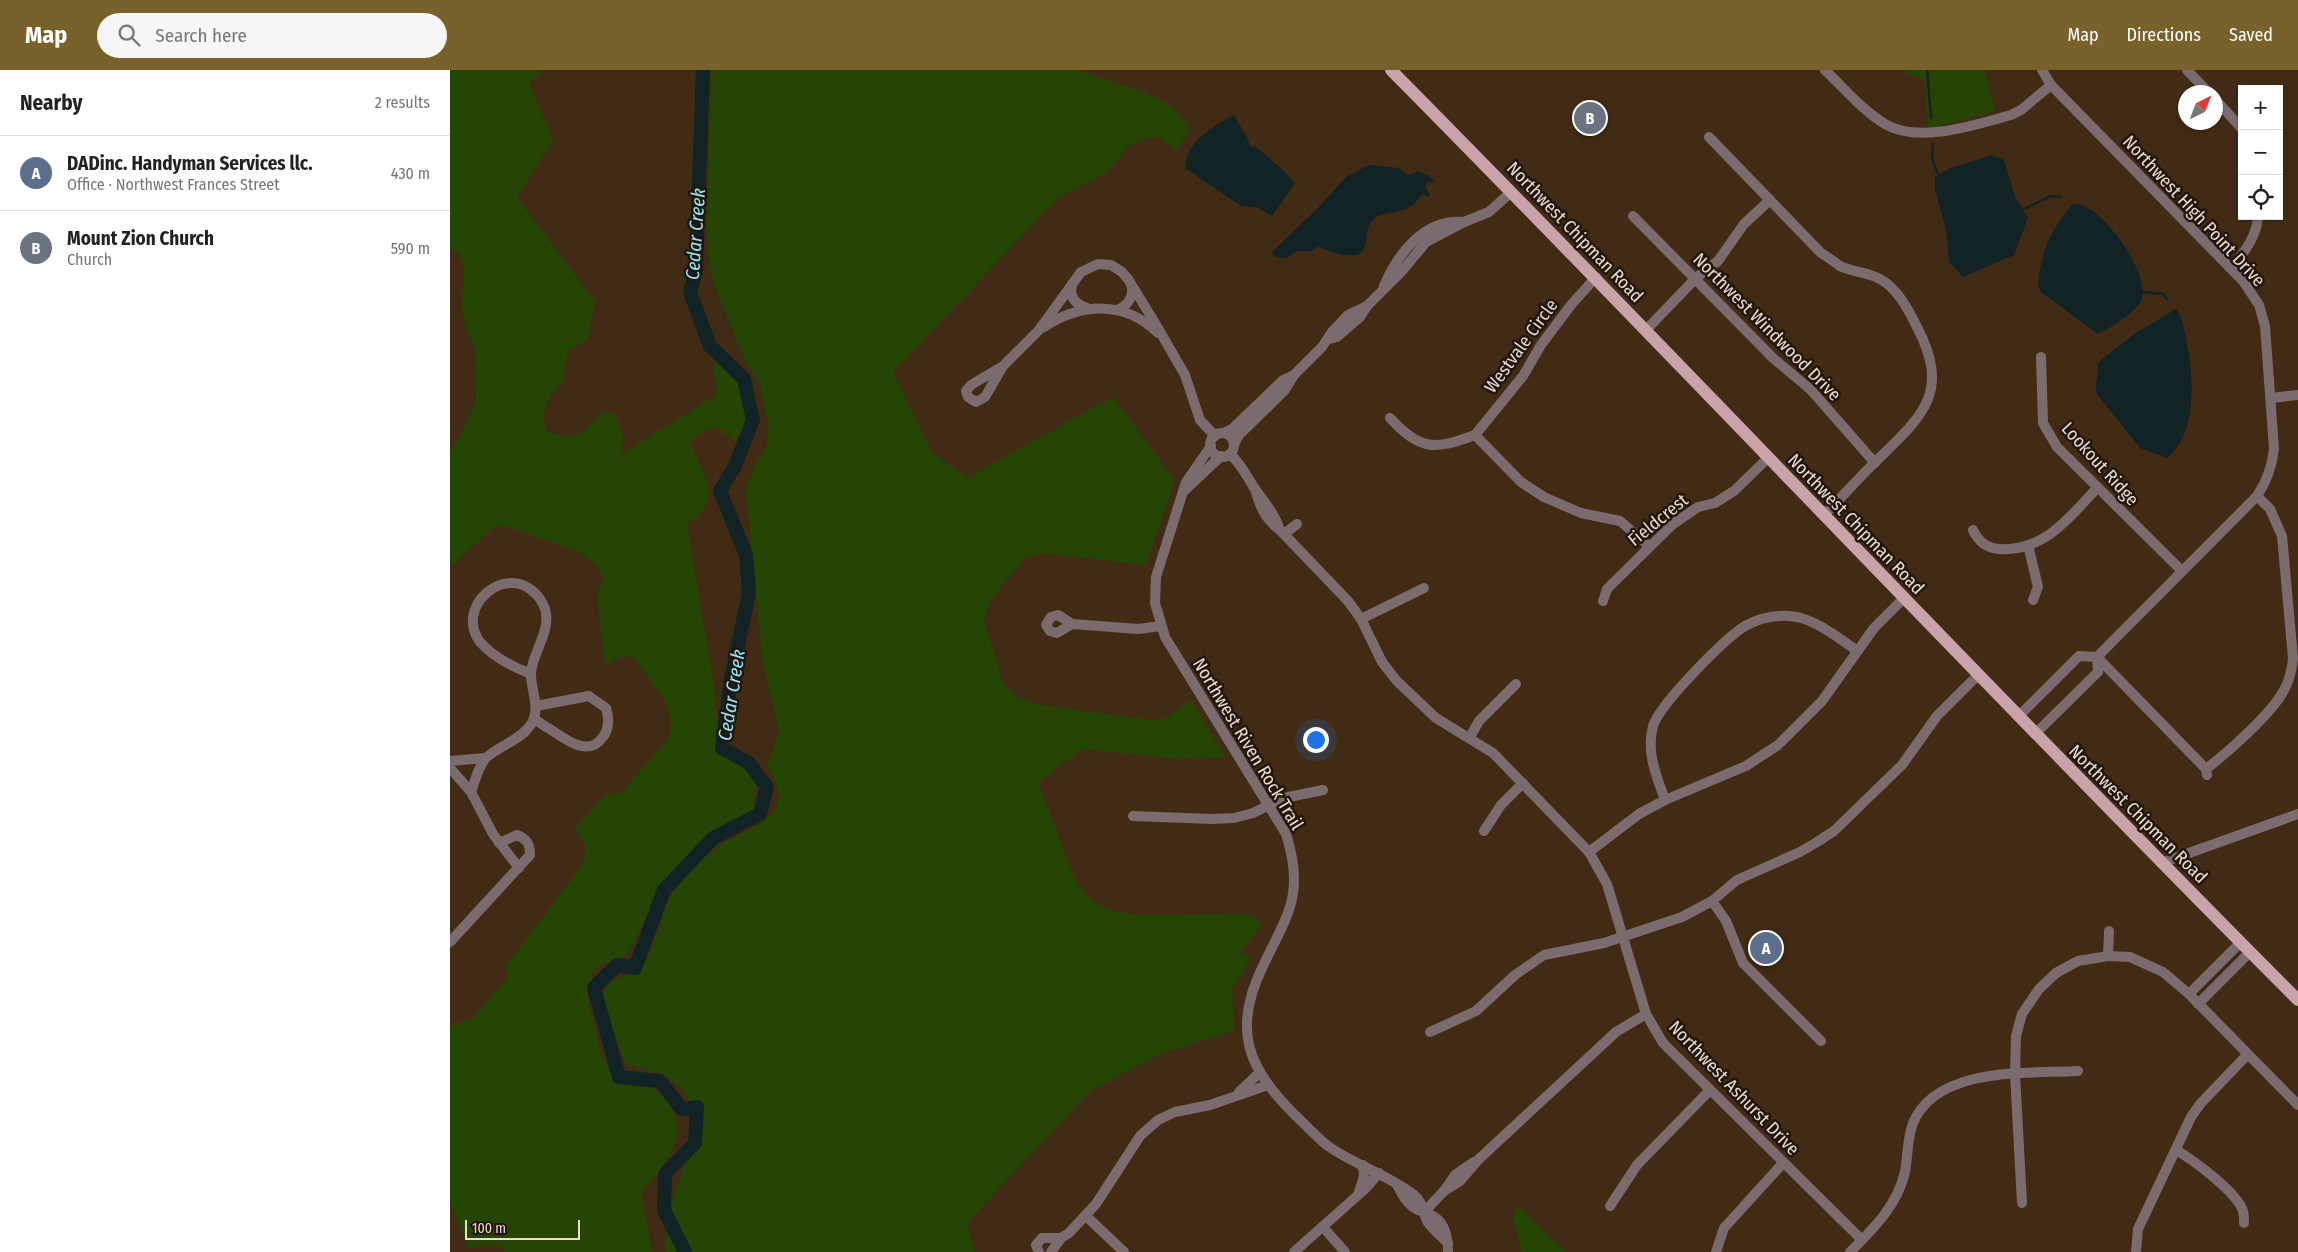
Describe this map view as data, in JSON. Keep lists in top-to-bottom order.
{
  "streets": {
    "main road": ["Northwest Chipman Road"],
    "street": [
      "Northwest High Point Drive",
      "Northwest Windwood Drive",
      "Westvale Circle",
      "Lookout Ridge",
      "Fieldcrest",
      "Northwest Riven Rock Trail",
      "Northwest Ashurst Drive"
    ]
  },
  "crossings": [
    ["Northwest High Point Drive", "Northwest Chipman Road"],
    ["Northwest High Point Drive", "Lookout Ridge"],
    ["Northwest Chipman Road", "Westvale Circle"],
    ["Northwest Chipman Road", "Fieldcrest"],
    ["Northwest Chipman Road", "Northwest Riven Rock Trail"],
    ["Northwest Riven Rock Trail", "Northwest Ashurst Drive"]
  ],
  "water": ["Cedar Creek"],
  "scale_bar": "100 m",
  "north": "top right",
  "page": {
    "header": "Map",
    "search": "Search here",
    "nav": ["Map", "Directions", "Saved"],
    "heading": ["Nearby", "2 results"],
    "map_buttons": ["+", "−"],
    "pins": ["B", "A"],
    "list": [
      {
        "mark": "A",
        "name": "DADinc. Handyman Services llc.",
        "note": "Office · Northwest Frances Street",
        "value": "430 m"
      },
      {
        "mark": "B",
        "name": "Mount Zion Church",
        "note": "Church",
        "value": "590 m"
      }
    ],
    "scale": "100 m"
  }
}
